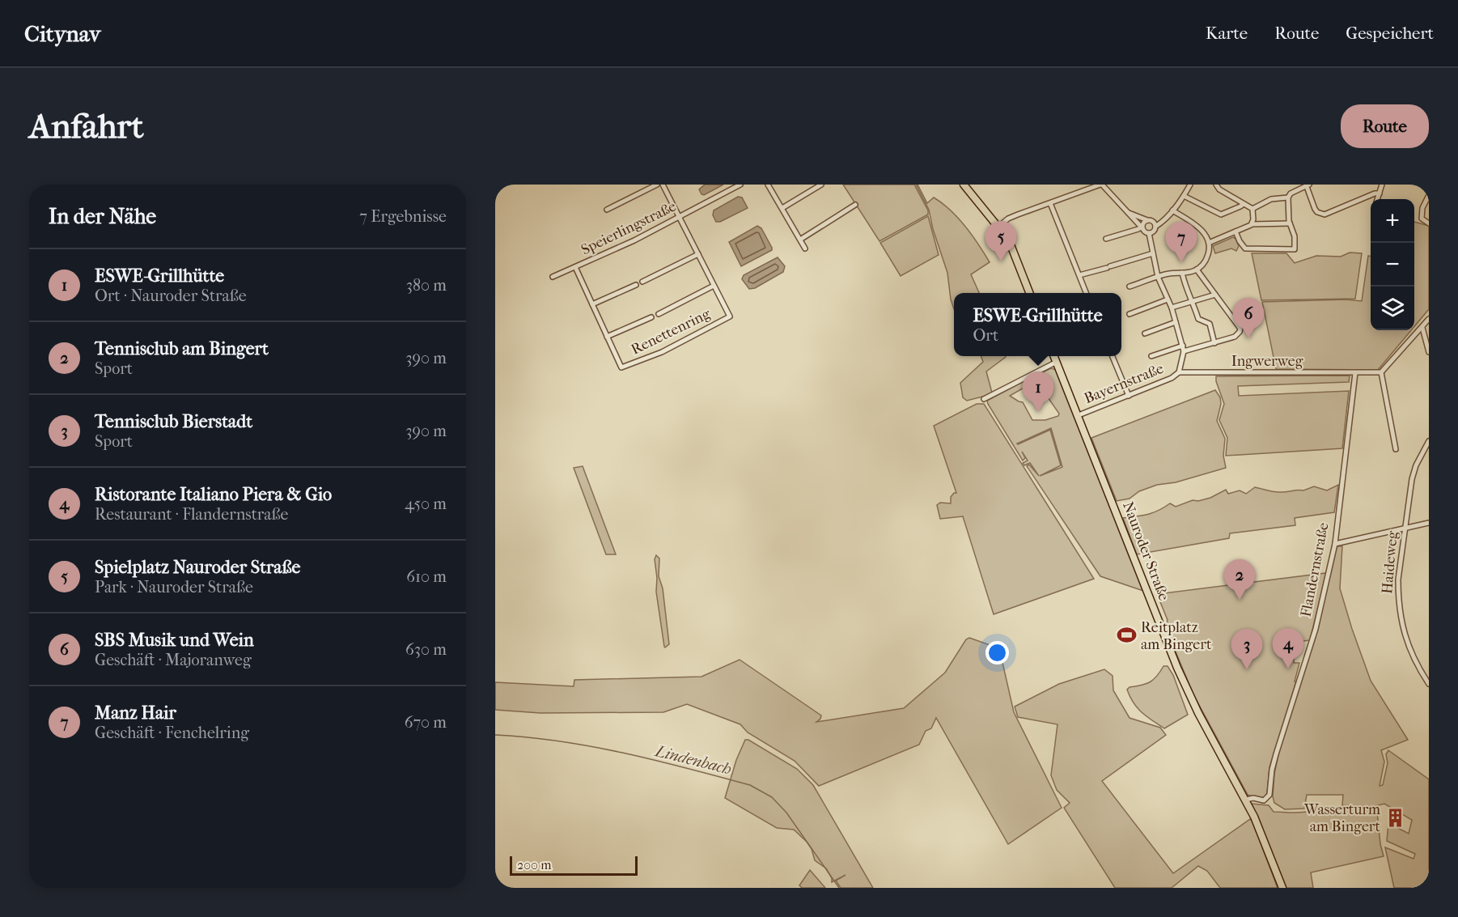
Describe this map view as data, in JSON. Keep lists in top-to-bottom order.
{
  "streets": {
    "main road": ["Nauroder Straße"],
    "street": [
      "Speierlingstraße",
      "Renettenring",
      "Ingwerweg",
      "Bayernstraße",
      "Haideweg",
      "Flandernstraße"
    ]
  },
  "crossings": [
    ["Speierlingstraße", "Renettenring"],
    ["Ingwerweg", "Bayernstraße"],
    ["Ingwerweg", "Flandernstraße"],
    ["Bayernstraße", "Nauroder Straße"],
    ["Nauroder Straße", "Flandernstraße"]
  ],
  "water": ["Lindenbach"],
  "places": {
    "sports": ["Reitplatz am Bingert"],
    "building": ["Wasserturm am Bingert"]
  },
  "scale_bar": "200 m",
  "page": {
    "header": "Citynav",
    "nav": ["Karte", "Route", "Gespeichert"],
    "buttons": "Route",
    "title": "Anfahrt",
    "heading": ["In der Nähe", "7 Ergebnisse"],
    "map_buttons": ["+", "−"],
    "pins": [
      "5",
      "7",
      "6",
      "1",
      "2",
      "4",
      "3"
    ],
    "list": [
      {
        "mark": "1",
        "name": "ESWE-Grillhütte",
        "note": "Ort · Nauroder Straße",
        "value": "380 m"
      },
      {
        "mark": "2",
        "name": "Tennisclub am Bingert",
        "note": "Sport",
        "value": "390 m"
      },
      {
        "mark": "3",
        "name": "Tennisclub Bierstadt",
        "note": "Sport",
        "value": "390 m"
      },
      {
        "mark": "4",
        "name": "Ristorante Italiano Piera & Gio",
        "note": "Restaurant · Flandernstraße",
        "value": "450 m"
      },
      {
        "mark": "5",
        "name": "Spielplatz Nauroder Straße",
        "note": "Park · Nauroder Straße",
        "value": "610 m"
      },
      {
        "mark": "6",
        "name": "SBS Musik und Wein",
        "note": "Geschäft · Majoranweg",
        "value": "630 m"
      },
      {
        "mark": "7",
        "name": "Manz Hair",
        "note": "Geschäft · Fenchelring",
        "value": "670 m"
      }
    ],
    "popup": ["ESWE-Grillhütte", "Ort"],
    "scale": "200 m"
  }
}
